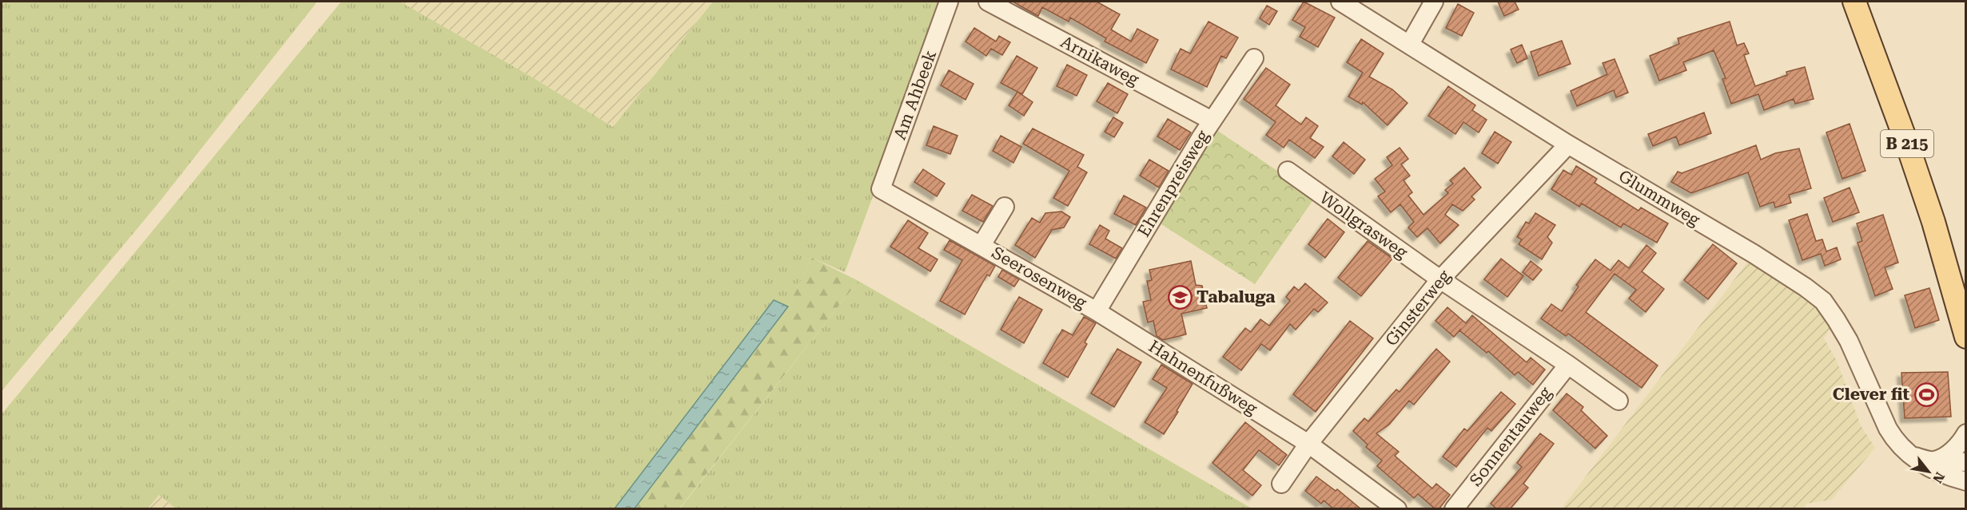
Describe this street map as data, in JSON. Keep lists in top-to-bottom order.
{
  "streets": {
    "main road": ["B 215"],
    "street": [
      "Arnikaweg",
      "Am Ahbeek",
      "Ehrenpreisweg",
      "Glummweg",
      "Wollgrasweg",
      "Seerosenweg",
      "Ginsterweg",
      "Hahnenfußweg",
      "Sonnentauweg"
    ]
  },
  "crossings": [
    ["Arnikaweg", "Ehrenpreisweg"],
    ["Am Ahbeek", "Seerosenweg"],
    ["Ehrenpreisweg", "Seerosenweg"],
    ["Ehrenpreisweg", "Hahnenfußweg"],
    ["Glummweg", "Ginsterweg"],
    ["Wollgrasweg", "Ginsterweg"],
    ["Seerosenweg", "Hahnenfußweg"],
    ["Ginsterweg", "Hahnenfußweg"]
  ],
  "places": {
    "school or university": ["Tabaluga"],
    "sports": ["Clever fit"]
  },
  "north": "bottom right"
}
